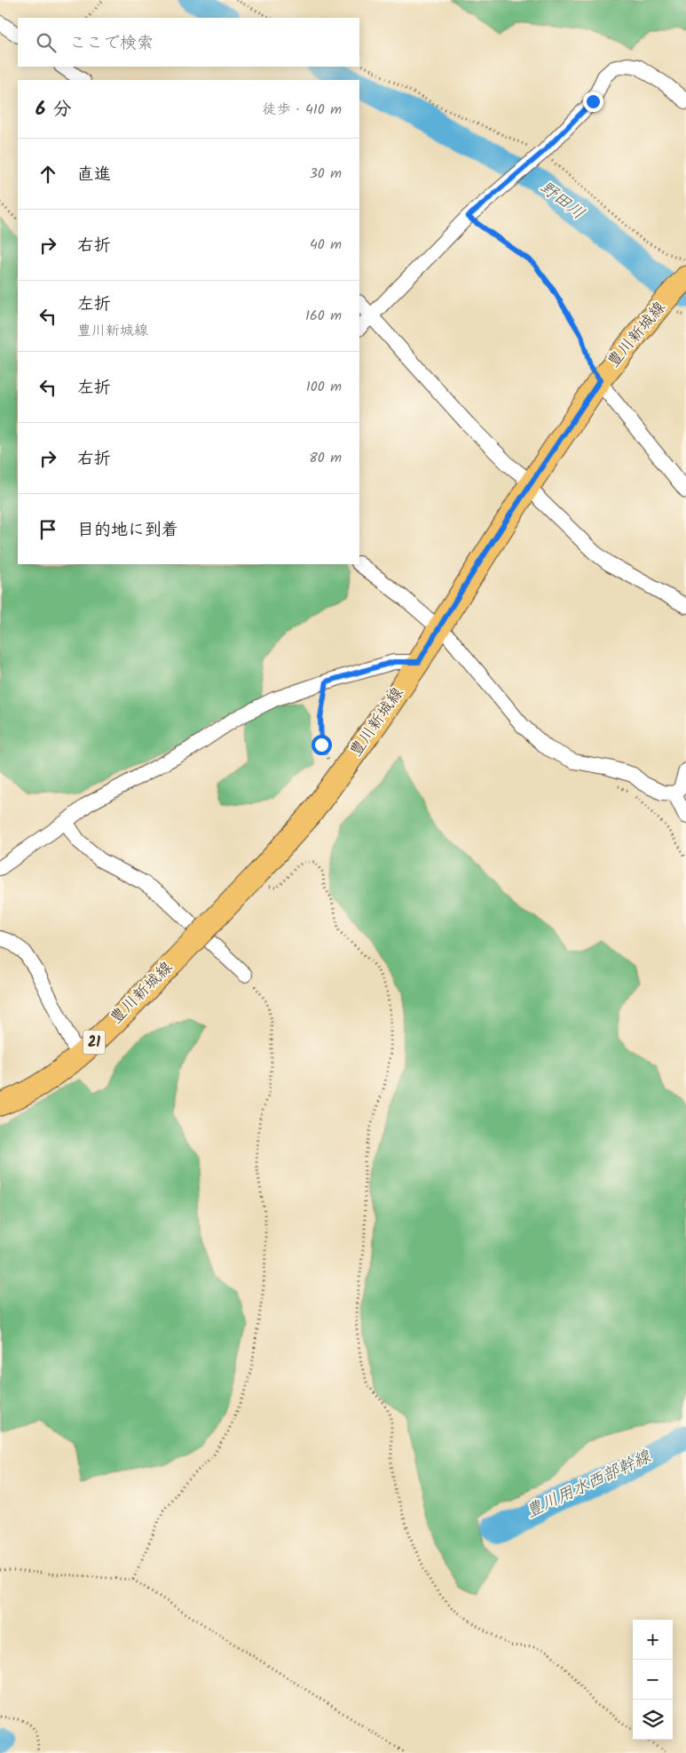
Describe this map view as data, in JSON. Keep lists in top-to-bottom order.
{
  "streets": {
    "main road": ["豊川新城線", "21"]
  },
  "water": ["野田川", "豊川用水西部幹線"],
  "page": {
    "search": "ここで検索",
    "heading": ["6 分", "徒歩 · 410 m"],
    "list": [
      ["直進", "30 m"],
      ["右折", "40 m"],
      ["左折", "豊川新城線", "160 m"],
      ["左折", "100 m"],
      ["右折", "80 m"],
      "目的地に到着"
    ],
    "map_buttons": ["+", "−"]
  }
}
